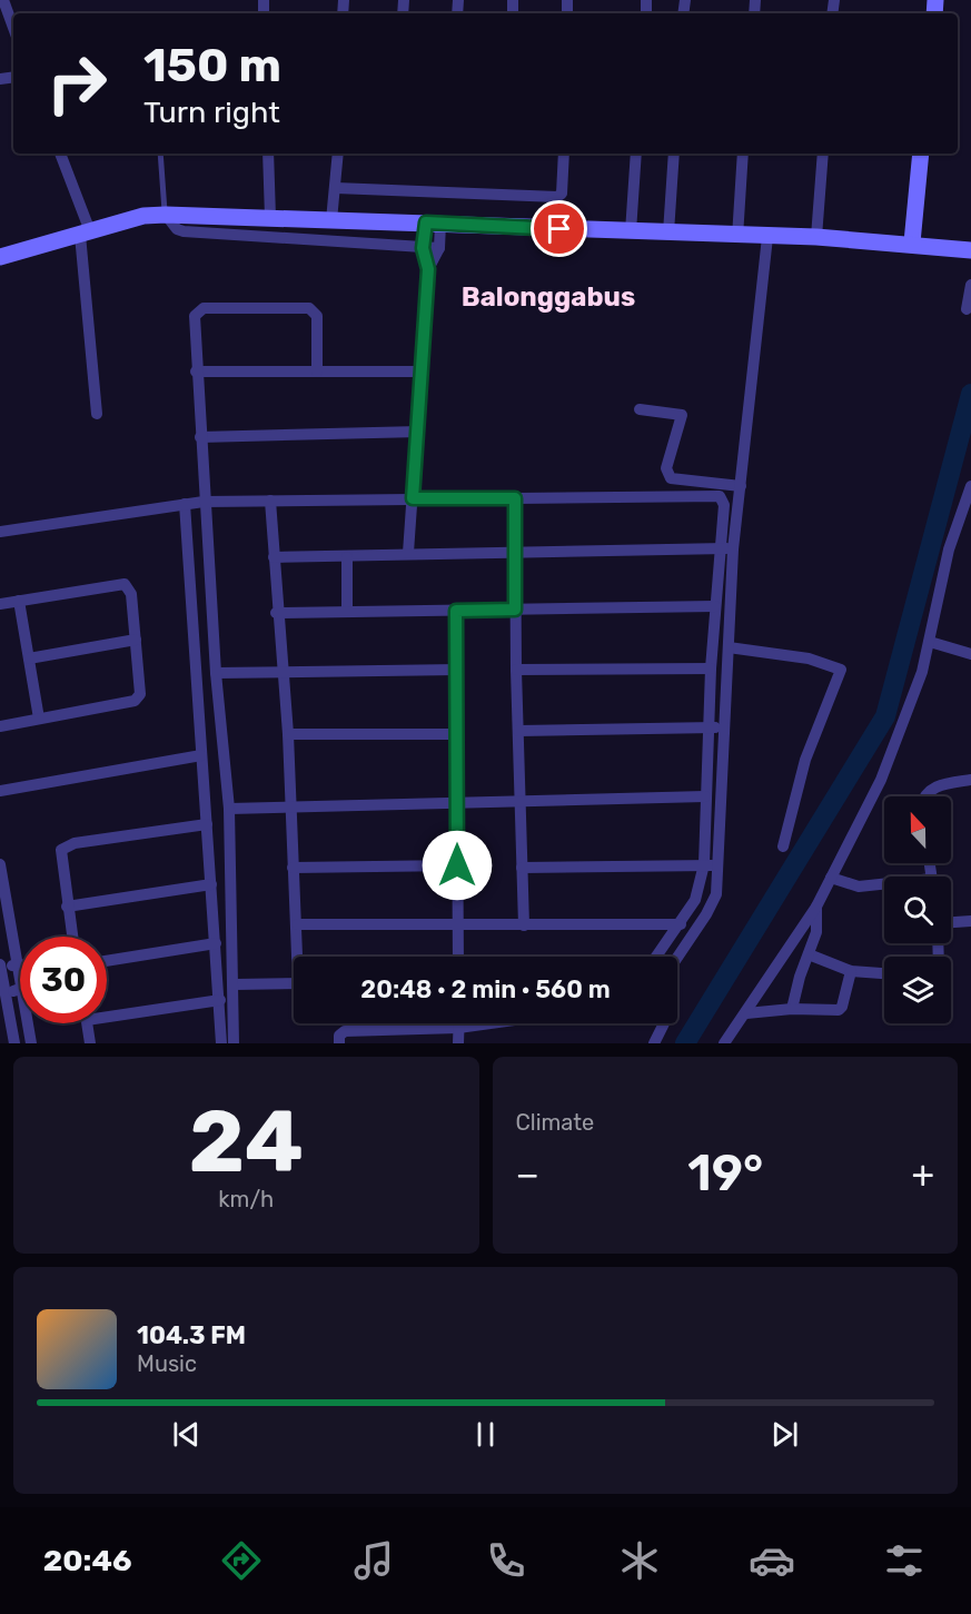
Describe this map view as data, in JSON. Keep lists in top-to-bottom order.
{
  "districts": ["Balonggabus"],
  "north": "top",
  "page": {
    "turn": ["150 m", "Turn right"],
    "limit": "30",
    "trip": "20:48 · 2 min · 560 m",
    "tile": [
      ["24", "km/h"],
      "Climate"
    ],
    "heat": ["−", "19°", "+"],
    "song": ["104.3 FM", "Music"],
    "tabs": "20:46"
  }
}
